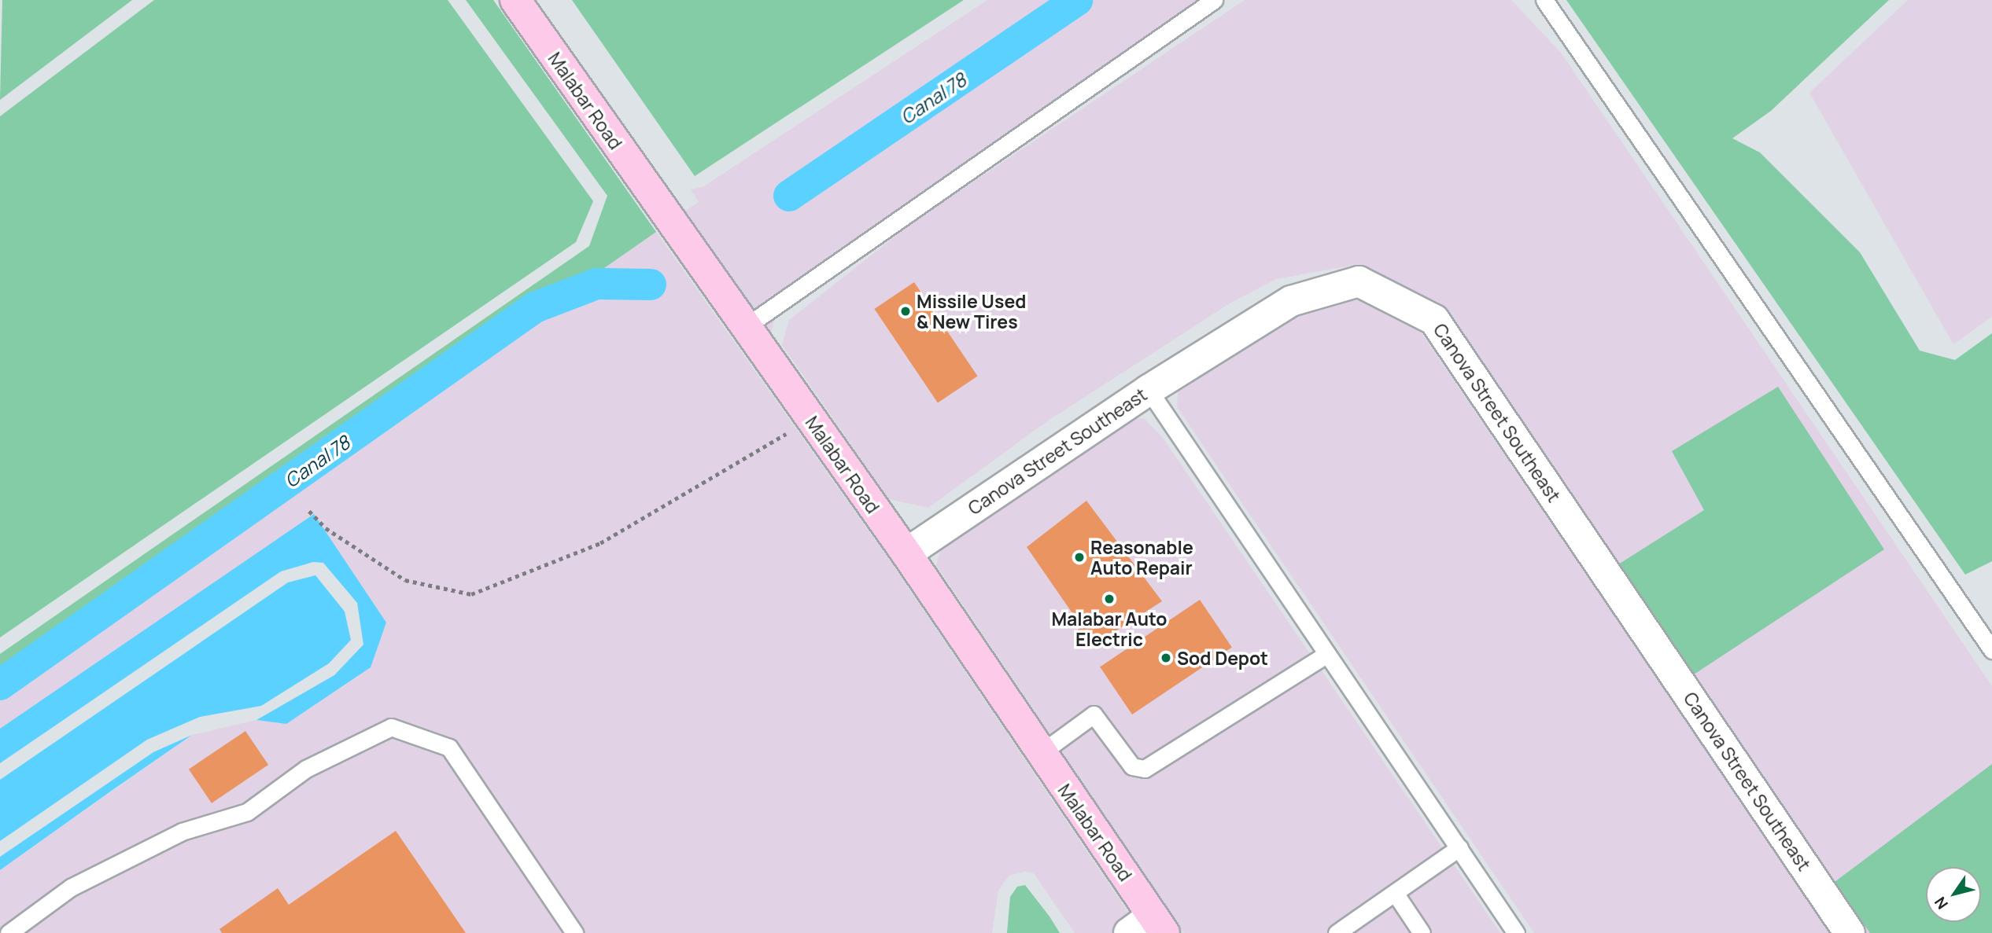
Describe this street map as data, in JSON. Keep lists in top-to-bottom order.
{
  "streets": {
    "main road": ["Malabar Road"],
    "street": ["Canova Street Southeast"]
  },
  "crossings": [
    ["Malabar Road", "Canova Street Southeast"]
  ],
  "water": ["Canal 78"],
  "places": [
    "Missile Used & New Tires",
    "Reasonable Auto Repair",
    "Malabar Auto Electric",
    "Sod Depot"
  ],
  "north": "bottom left"
}
